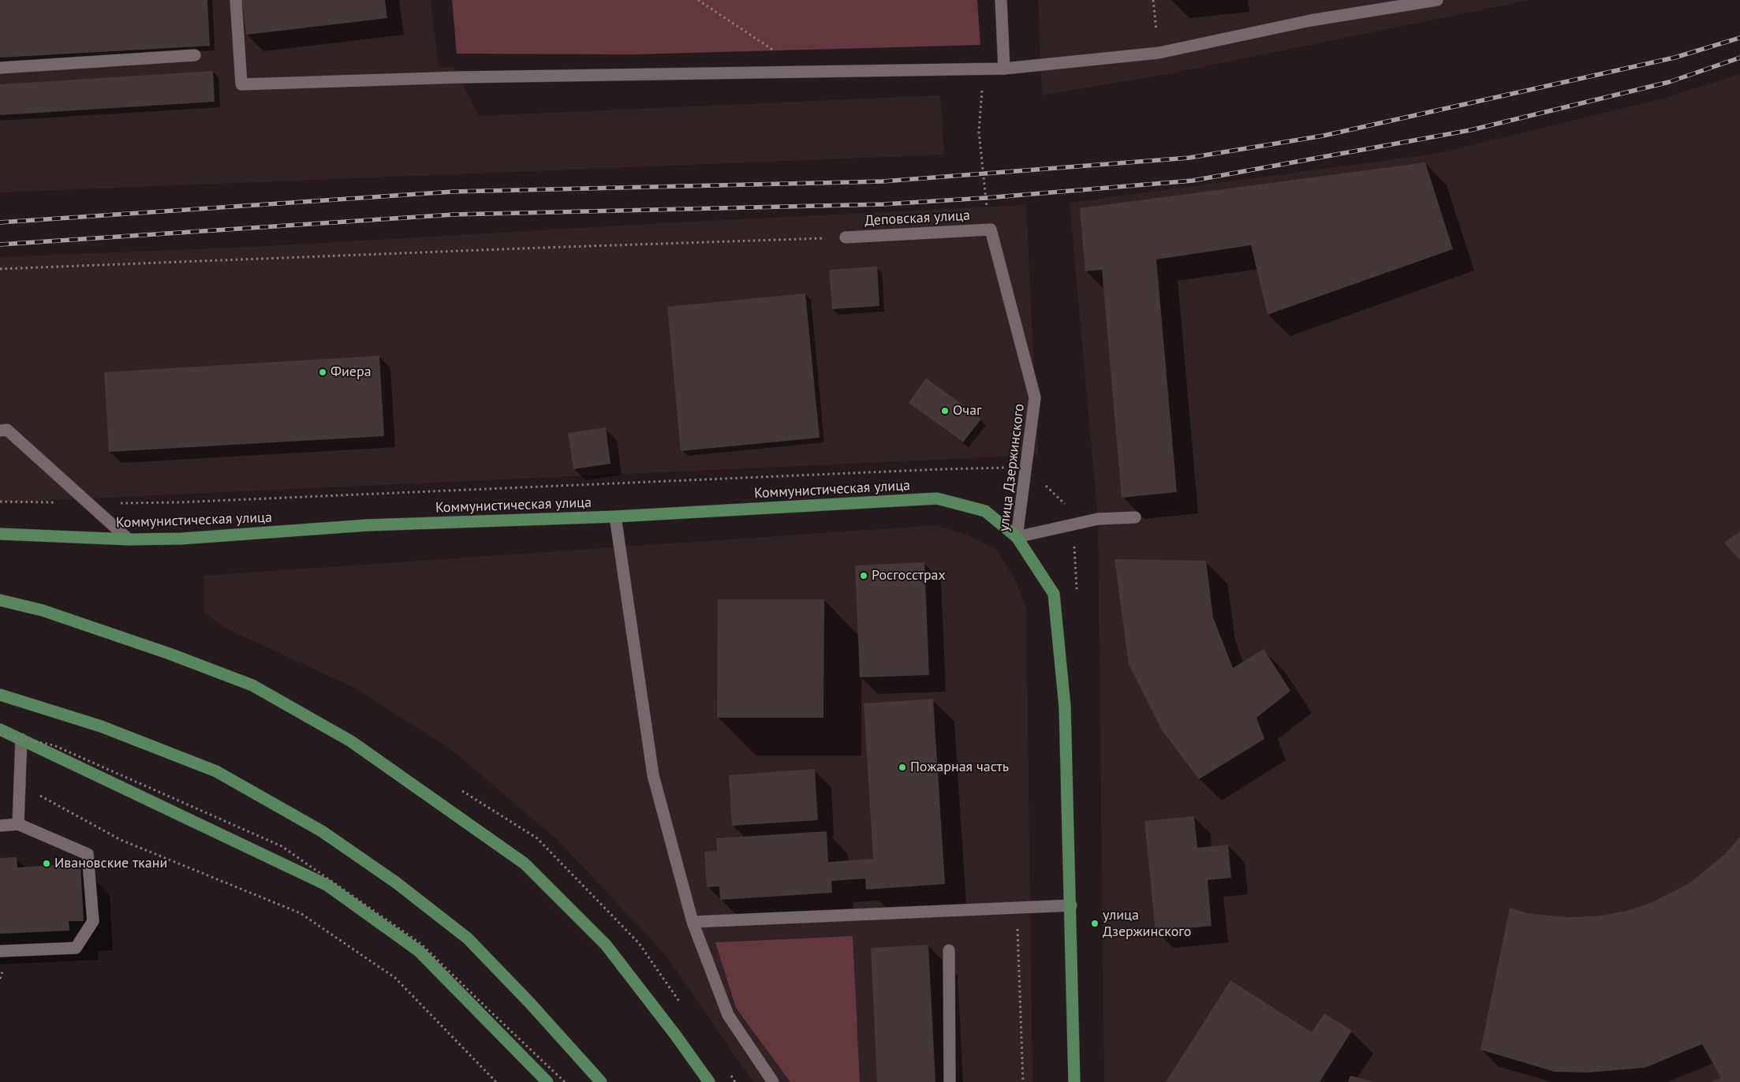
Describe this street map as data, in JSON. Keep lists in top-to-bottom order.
{
  "streets": {
    "main road": ["улица Дзержинского", "Коммунистическая улица"],
    "street": ["Деповская улица"]
  },
  "crossings": [
    ["Деповская улица", "улица Дзержинского"],
    ["улица Дзержинского", "Коммунистическая улица"]
  ],
  "places": [
    "Фиера",
    "Очаг",
    "Росгосстрах",
    "Пожарная часть",
    "Ивановские ткани",
    "улица Дзержинского"
  ]
}
